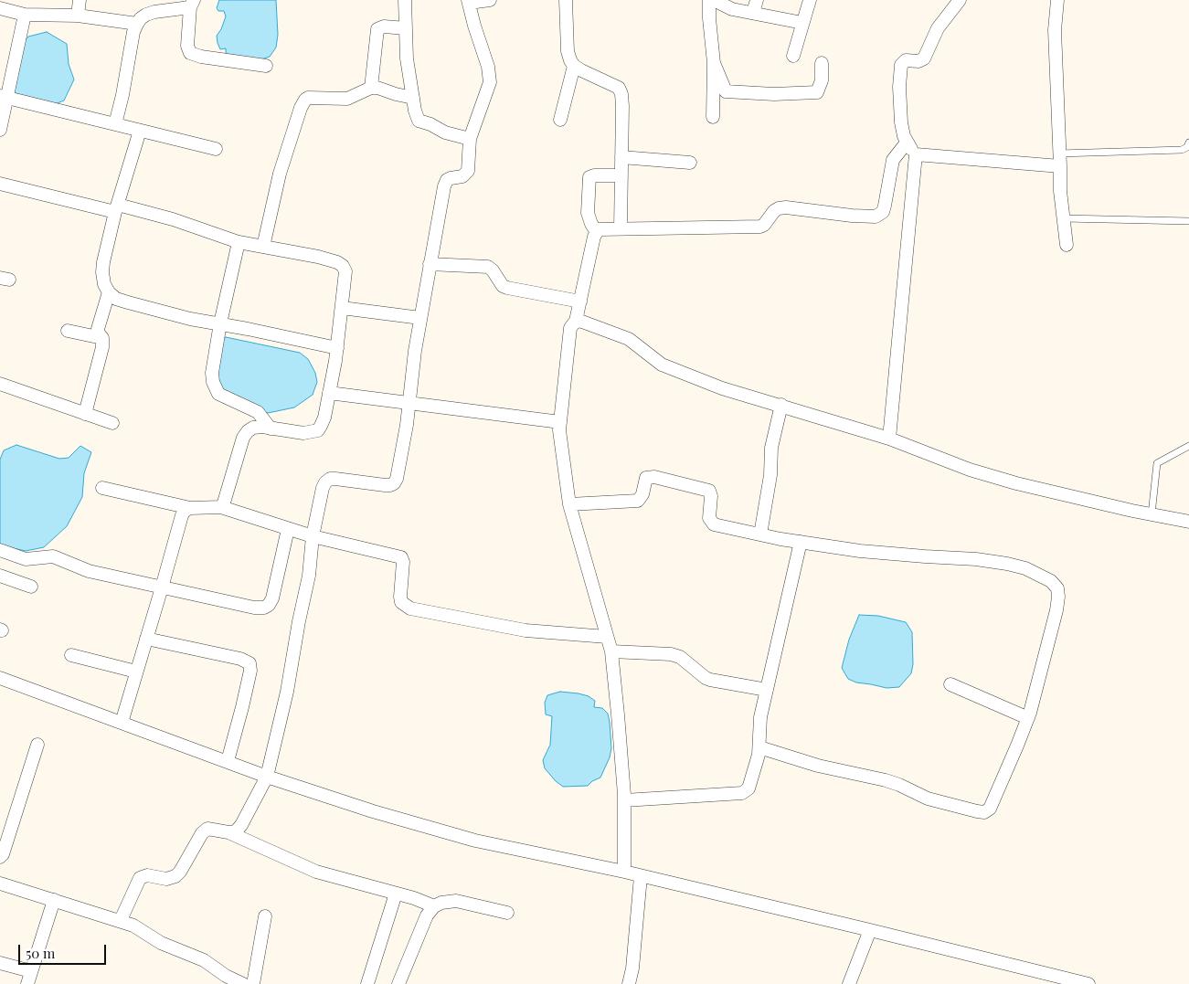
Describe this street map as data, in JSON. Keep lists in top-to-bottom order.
{
  "scale_bar": "50 m"
}
